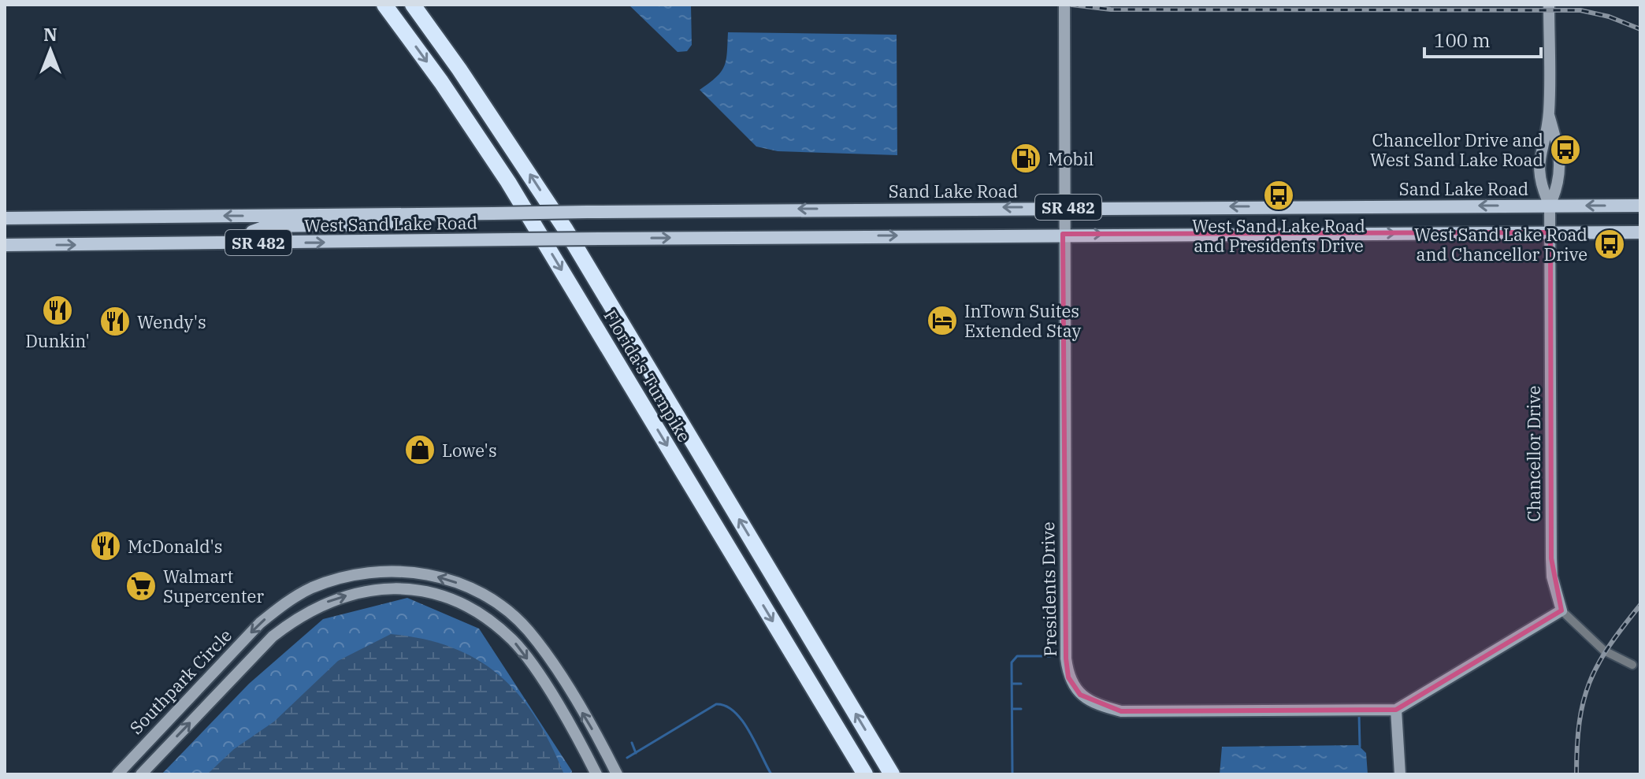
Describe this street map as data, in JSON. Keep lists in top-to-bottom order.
{
  "streets": {
    "highway": ["Florida's Turnpike"],
    "main road": ["Sand Lake Road", "SR 482", "West Sand Lake Road"],
    "street": ["Chancellor Drive", "Presidents Drive", "Southpark Circle"]
  },
  "crossings": [
    ["Sand Lake Road", "West Sand Lake Road"],
    ["Sand Lake Road", "Chancellor Drive"],
    ["Sand Lake Road", "Presidents Drive"],
    ["SR 482", "West Sand Lake Road"],
    ["SR 482", "Chancellor Drive"],
    ["SR 482", "Presidents Drive"],
    ["West Sand Lake Road", "Presidents Drive"]
  ],
  "places": {
    "bus stop": ["Chancellor Drive and West Sand Lake Road", "West Sand Lake Road and Presidents Drive", "West Sand Lake Road and Chancellor Drive"],
    "fuel station": ["Mobil"],
    "restaurant": ["Dunkin'", "Wendy's", "McDonald's"],
    "hotel": ["InTown Suites Extended Stay"],
    "shop": ["Lowe's"],
    "supermarket": ["Walmart Supercenter"]
  },
  "scale_bar": "100 m",
  "north": "top"
}
